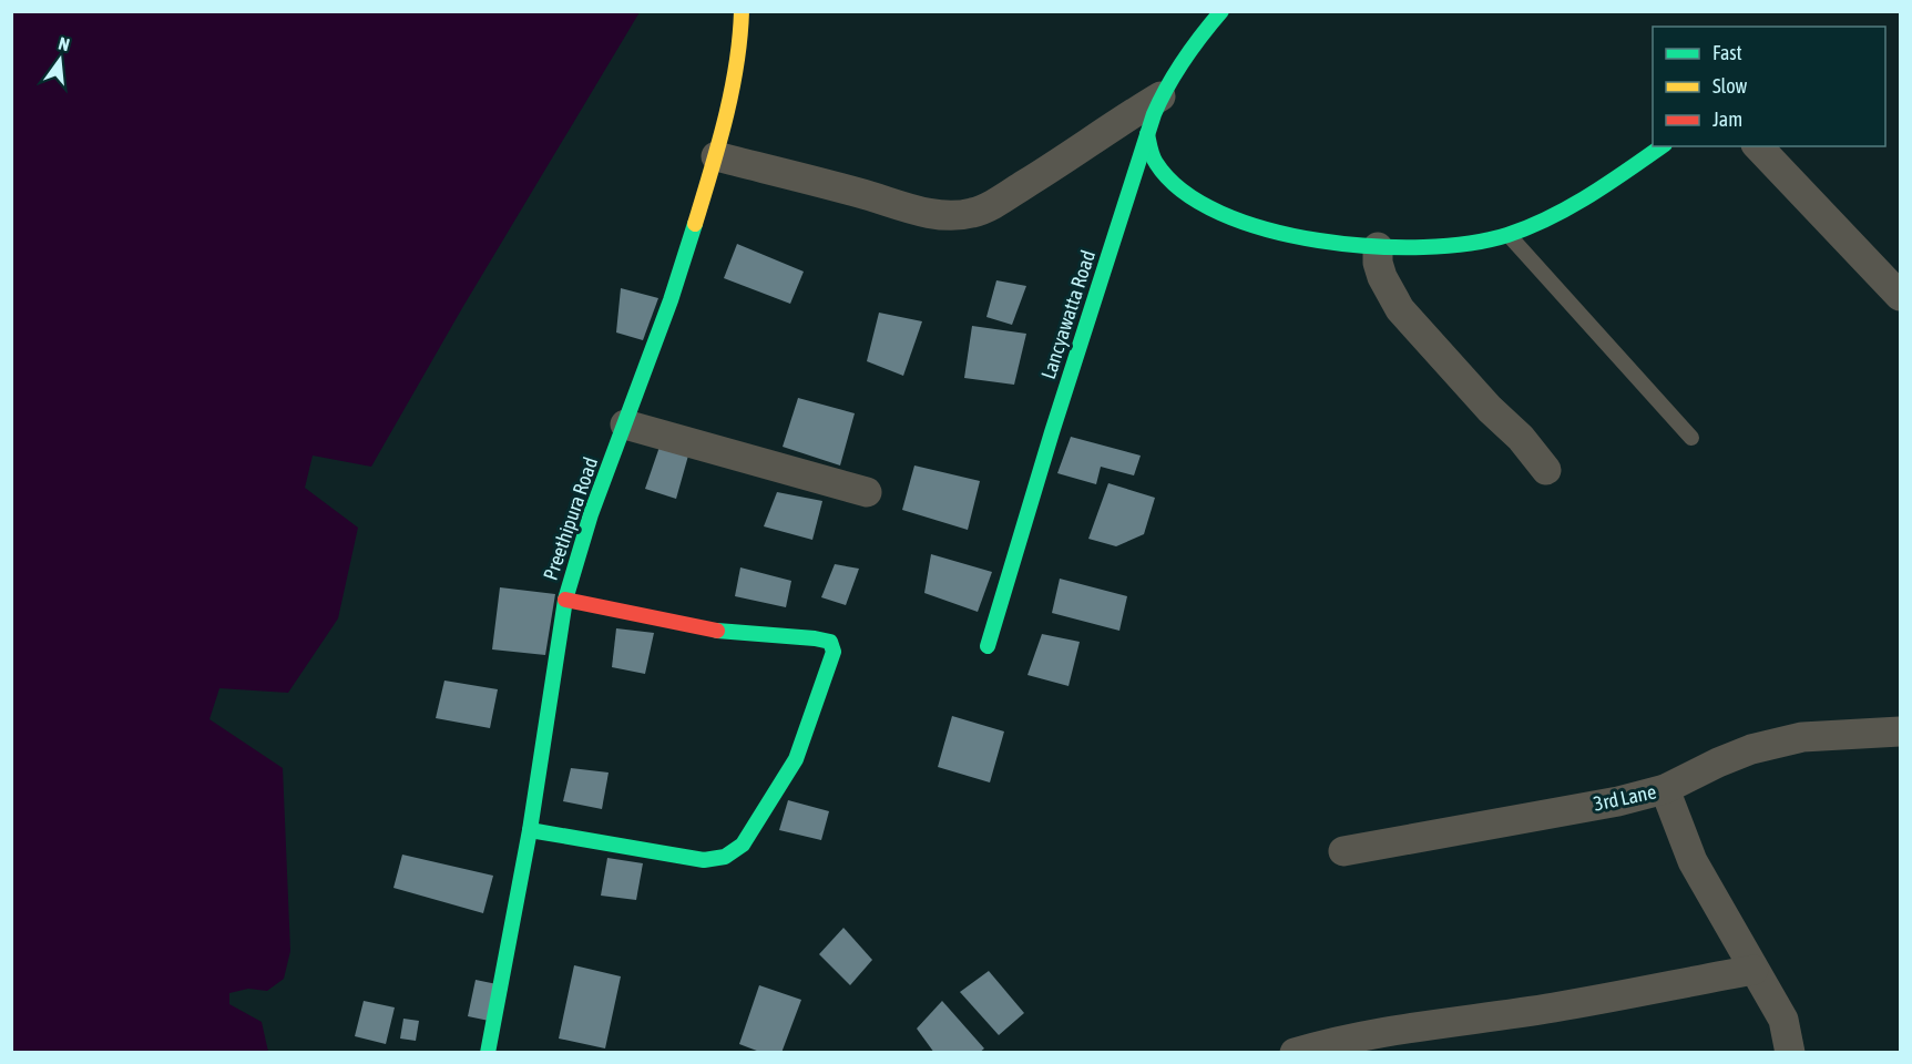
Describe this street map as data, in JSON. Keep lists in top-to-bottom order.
{
  "streets": {
    "street": ["Lancyawatta Road", "Preethipura Road", "3rd Lane"]
  },
  "legend": ["Fast", "Slow", "Jam"],
  "north": "top"
}
